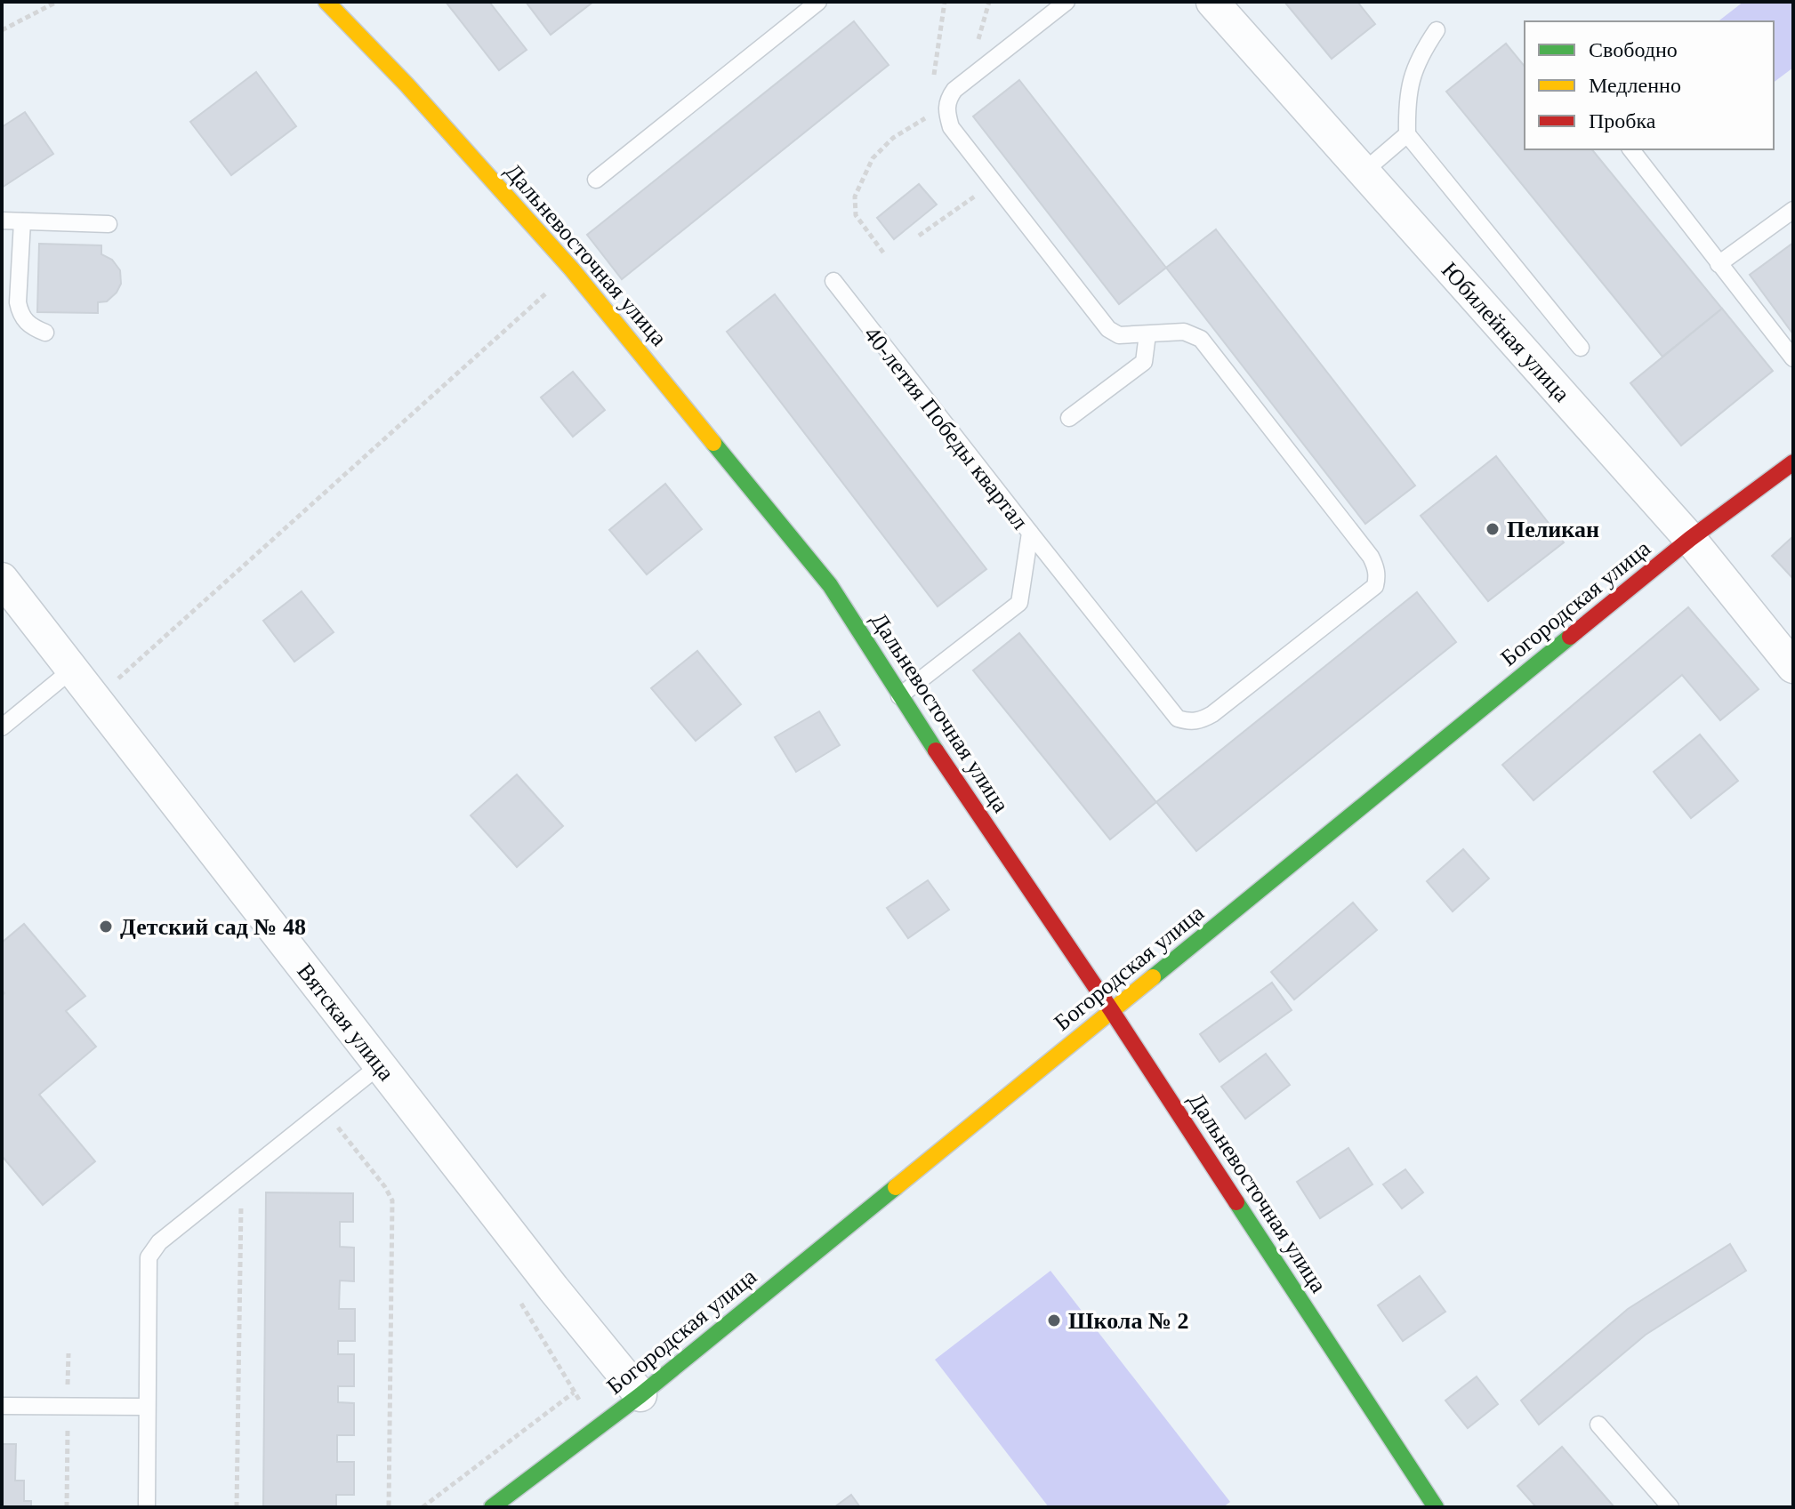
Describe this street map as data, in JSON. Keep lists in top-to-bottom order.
{
  "streets": {
    "street": [
      "Дальневосточная улица",
      "Юбилейная улица",
      "Богородская улица",
      "Вятская улица"
    ],
    "lane": ["40-летия Победы квартал"]
  },
  "crossings": [
    ["Дальневосточная улица", "40-летия Победы квартал"],
    ["Дальневосточная улица", "Богородская улица"],
    ["Юбилейная улица", "Богородская улица"],
    ["Богородская улица", "Вятская улица"]
  ],
  "places": ["Пеликан", "Детский сад № 48", "Школа № 2"],
  "legend": ["Свободно", "Медленно", "Пробка"]
}
